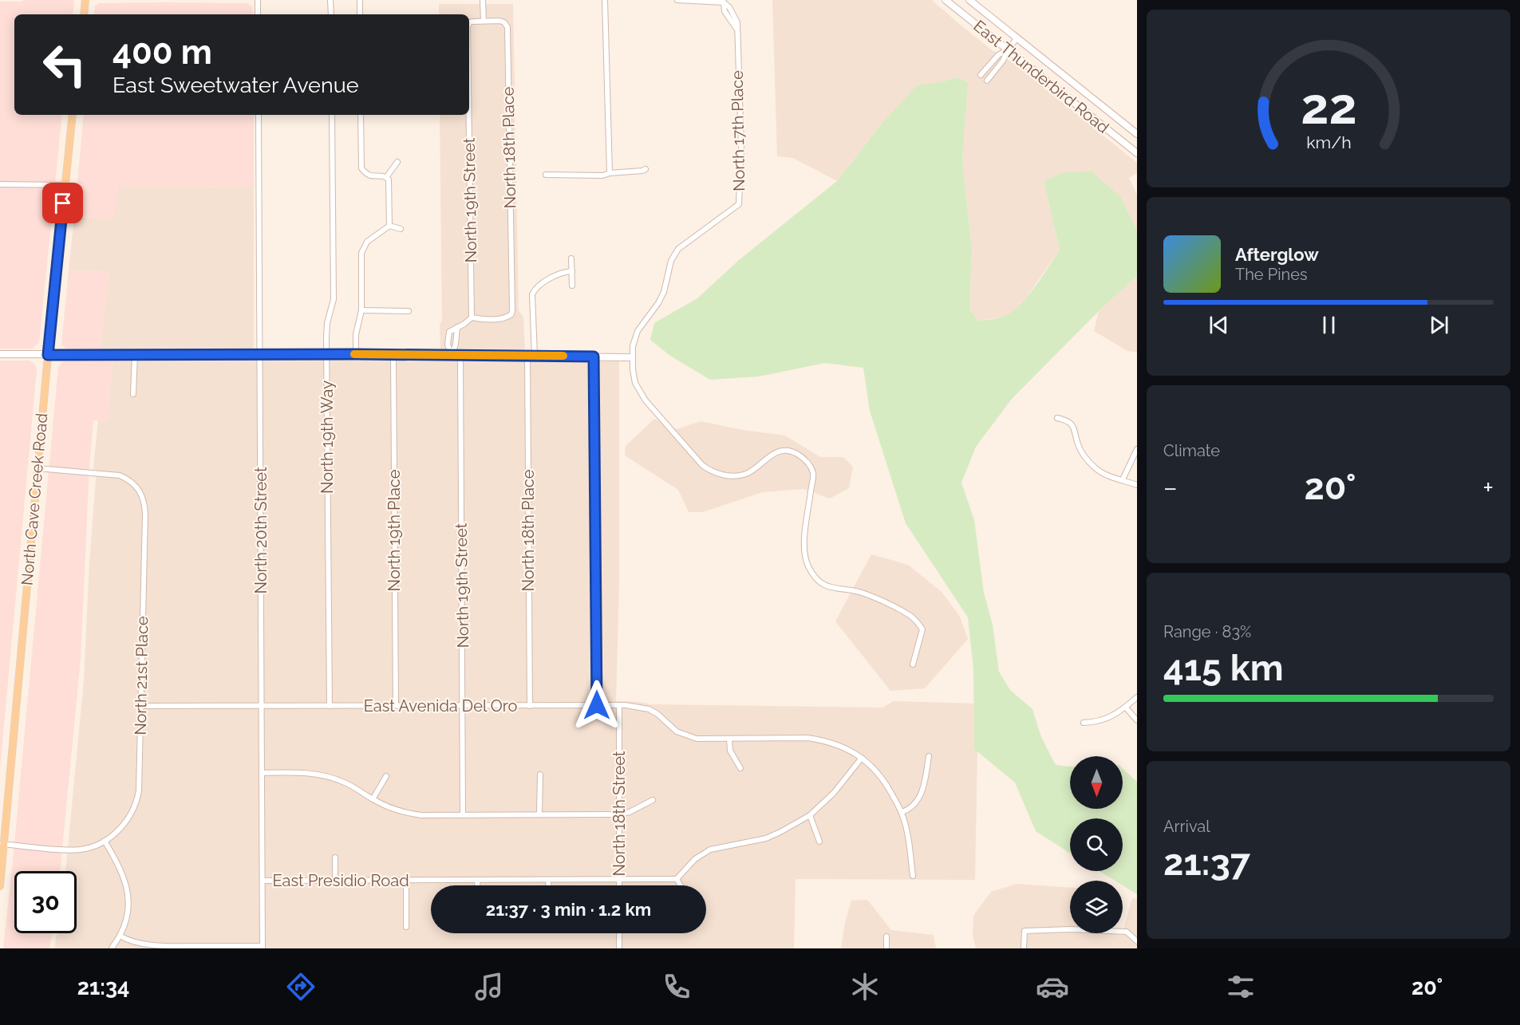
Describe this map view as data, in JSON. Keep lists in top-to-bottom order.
{
  "streets": {
    "main road": ["North Cave Creek Road"],
    "street": [
      "East Thunderbird Road",
      "North 17th Place",
      "North 18th Place",
      "North 19th Street",
      "North 19th Way",
      "North 20th Street",
      "North 19th Place",
      "North 21st Place",
      "East Avenida Del Oro",
      "North 18th Street",
      "East Presidio Road"
    ]
  },
  "crossings": [
    ["North 18th Place", "North 19th Street"],
    ["North 18th Place", "East Avenida Del Oro"],
    ["North 19th Street", "East Avenida Del Oro"],
    ["North 19th Way", "East Avenida Del Oro"],
    ["North Cave Creek Road", "North 21st Place"],
    ["North 20th Street", "East Avenida Del Oro"],
    ["North 20th Street", "East Presidio Road"],
    ["North 19th Place", "East Avenida Del Oro"],
    ["North 21st Place", "East Avenida Del Oro"],
    ["East Avenida Del Oro", "North 18th Street"],
    ["North 18th Street", "East Presidio Road"]
  ],
  "north": "bottom",
  "page": {
    "turn": ["400 m", "East Sweetwater Avenue"],
    "song": ["Afterglow", "The Pines"],
    "tile": [
      "Climate",
      ["Range · 83%", "415 km"],
      ["Arrival", "21:37"]
    ],
    "heat": ["−", "20°", "+"],
    "limit": "30",
    "trip": "21:37 · 3 min · 1.2 km",
    "tabs": ["21:34", "20°"],
    "gauge": ["22", "km/h"]
  }
}
